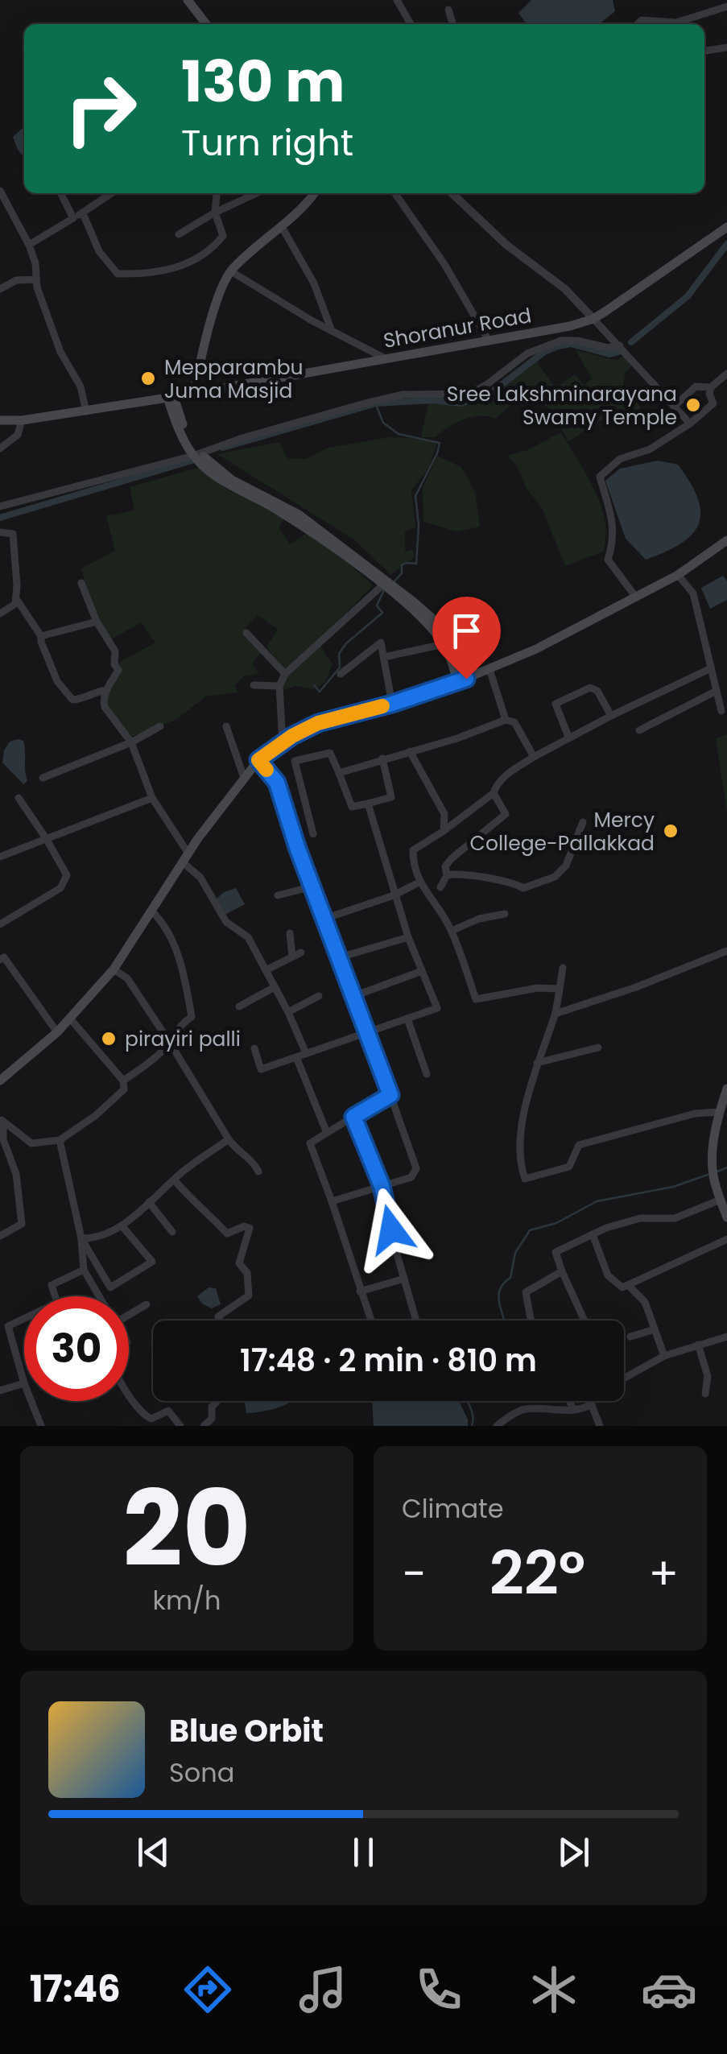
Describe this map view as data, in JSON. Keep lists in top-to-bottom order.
{
  "streets": {
    "main road": ["Shoranur Road"]
  },
  "places": [
    "Mepparambu Juma Masjid",
    "Sree Lakshminarayana Swamy Temple",
    "Mercy College-Pallakkad",
    "pirayiri palli"
  ],
  "page": {
    "turn": ["130 m", "Turn right"],
    "limit": "30",
    "trip": "17:48 · 2 min · 810 m",
    "tile": [
      ["20", "km/h"],
      "Climate"
    ],
    "heat": ["−", "22°", "+"],
    "song": ["Blue Orbit", "Sona"],
    "tabs": "17:46"
  }
}
